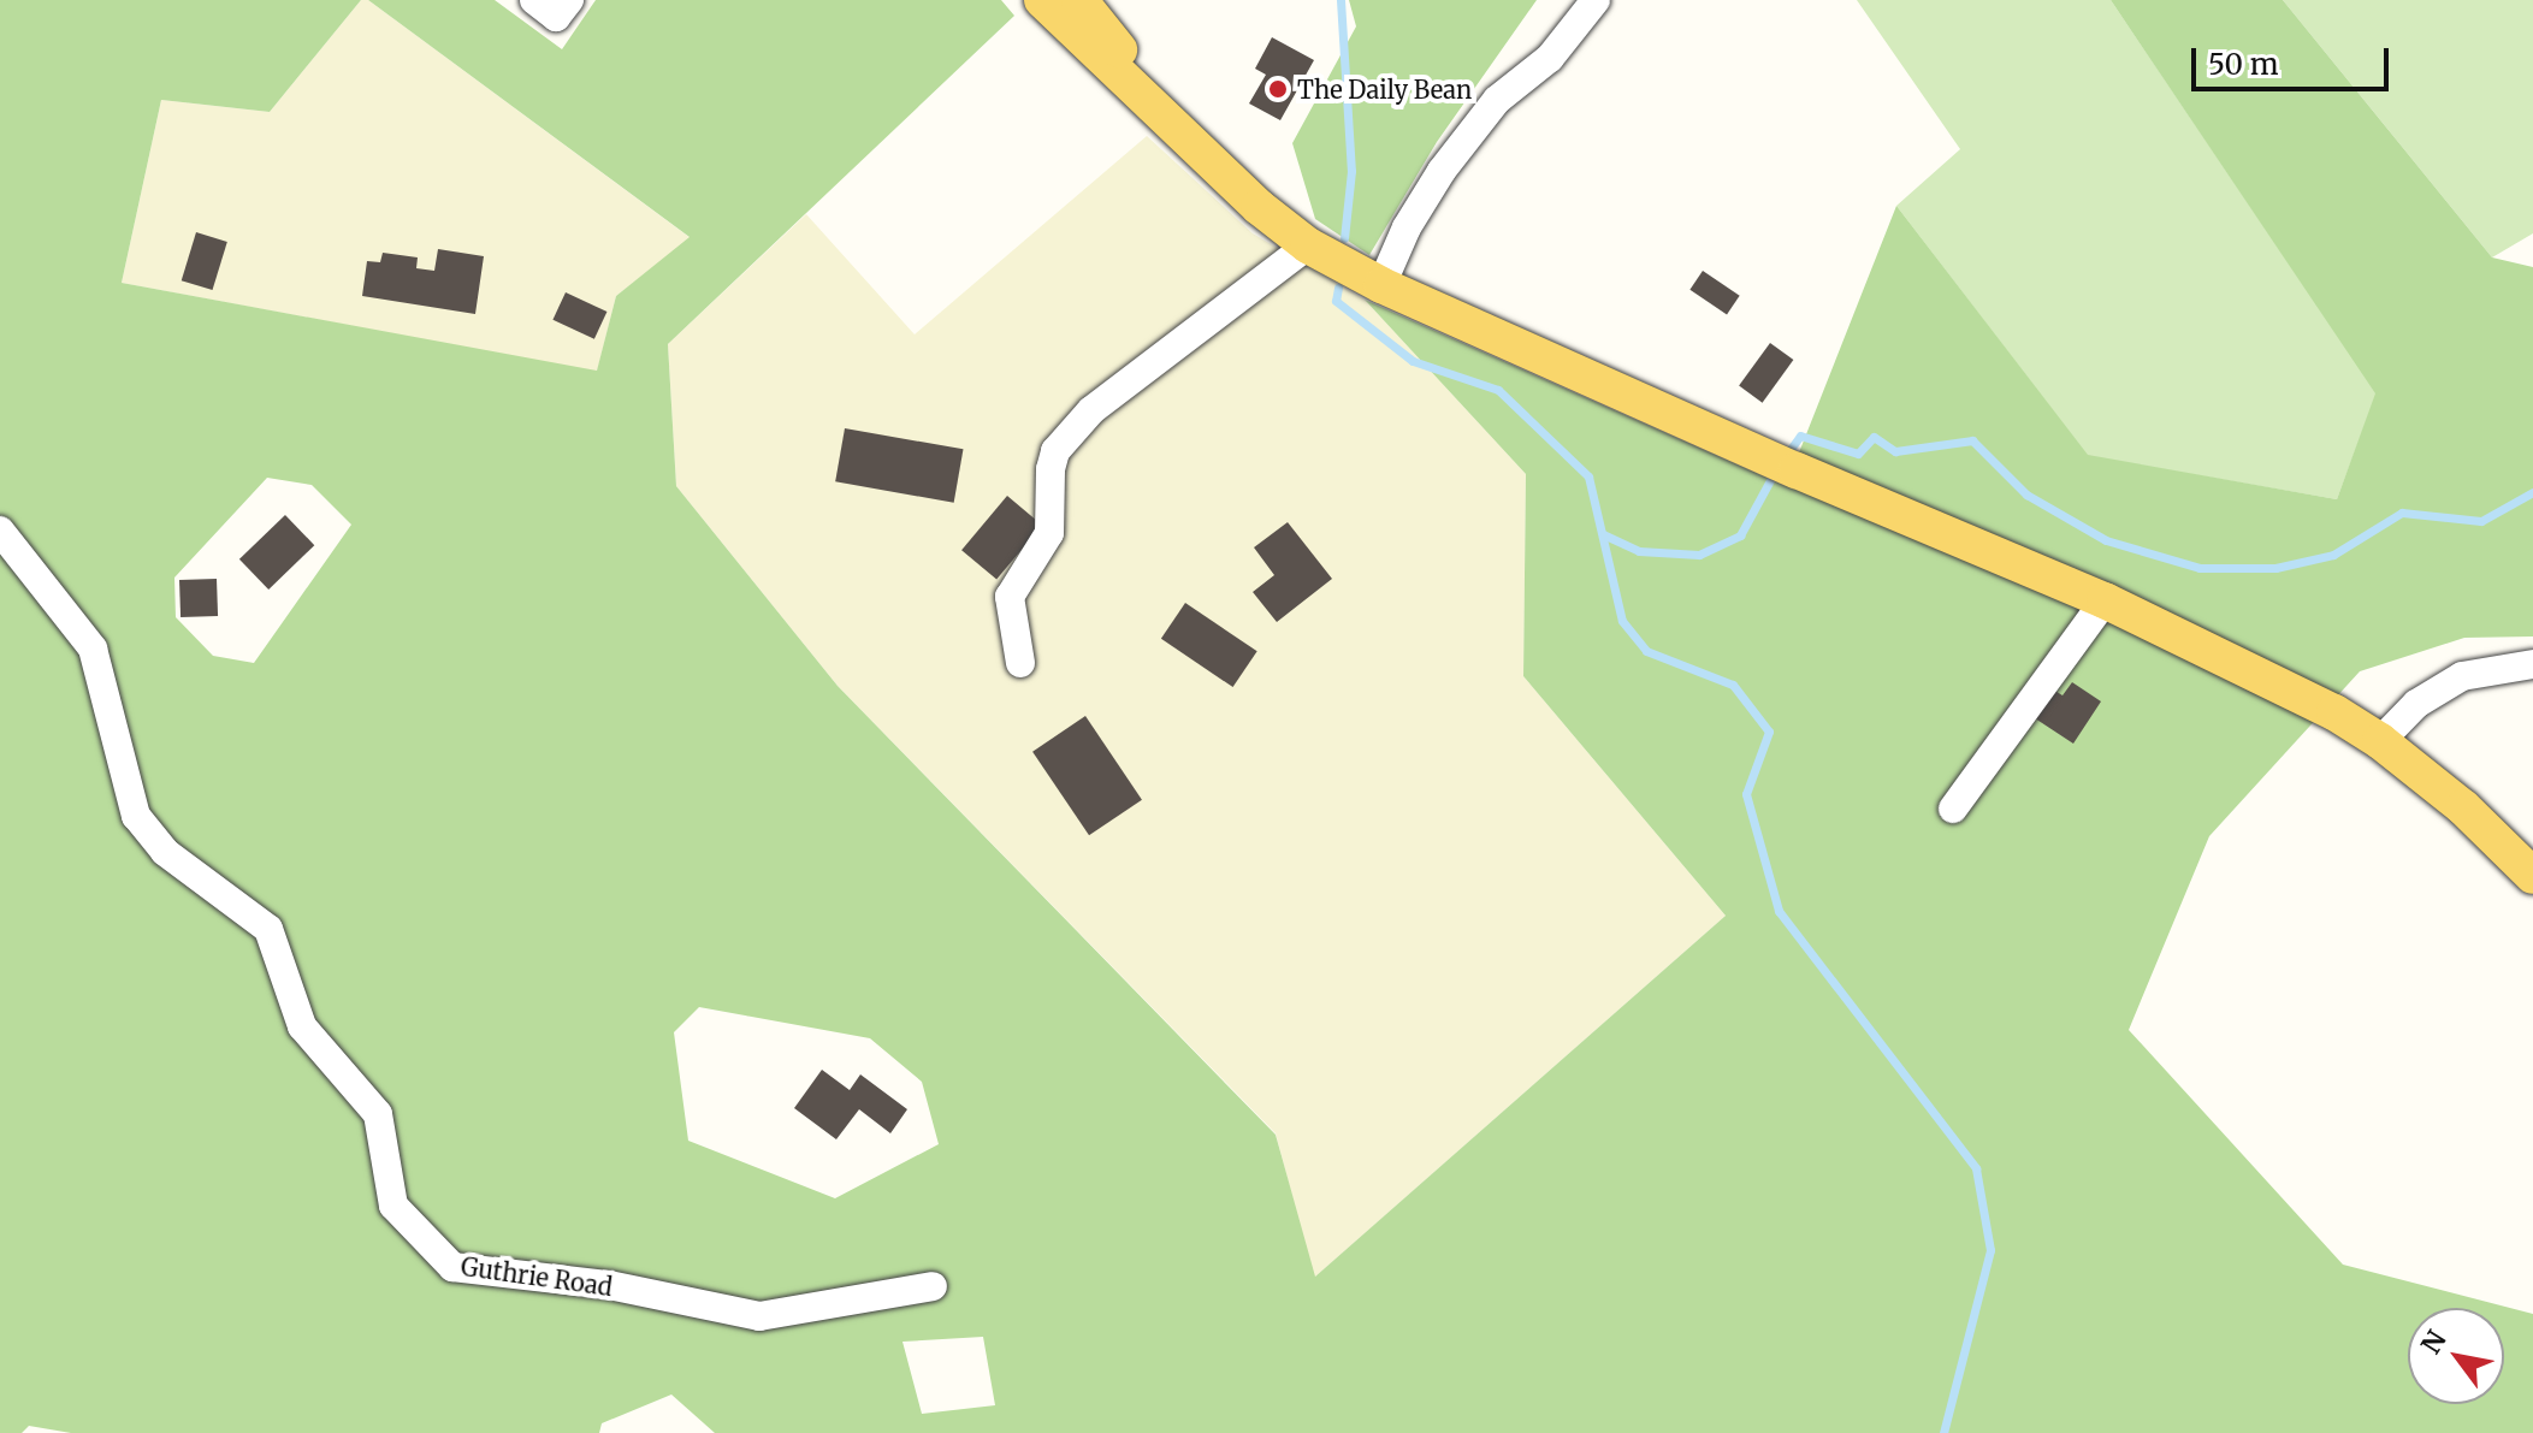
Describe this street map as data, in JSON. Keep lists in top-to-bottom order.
{
  "streets": {
    "street": ["Guthrie Road"]
  },
  "places": ["The Daily Bean"],
  "scale_bar": "50 m",
  "north": "top left"
}
